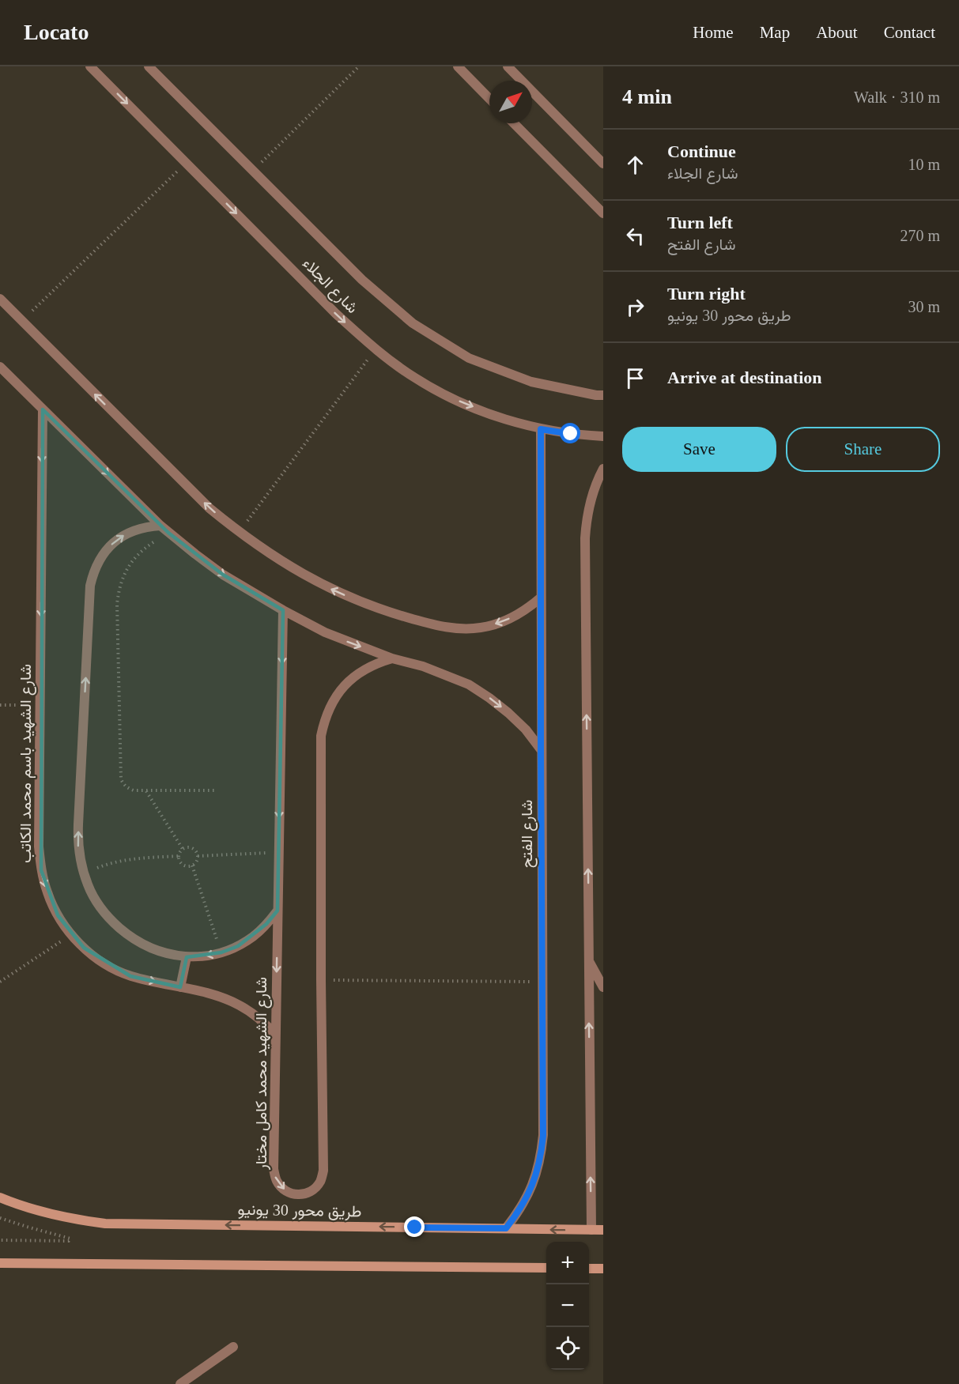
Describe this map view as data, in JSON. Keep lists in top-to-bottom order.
{
  "streets": {
    "street": [
      "شارع الجلاء",
      "شارع الشهيد باسم محمد الكاتب",
      "شارع الفتح",
      "شارع الشهيد محمد كامل مختار",
      "طريق محور 30 يونيو"
    ]
  },
  "crossings": [
    ["شارع الجلاء", "شارع الفتح"],
    ["شارع الشهيد باسم محمد الكاتب", "شارع الشهيد محمد كامل مختار"],
    ["شارع الفتح", "طريق محور 30 يونيو"]
  ],
  "one_way": ["شارع الشهيد باسم محمد الكاتب"],
  "north": "top right",
  "page": {
    "header": "Locato",
    "nav": [
      "Home",
      "Map",
      "About",
      "Contact"
    ],
    "heading": ["4 min", "Walk · 310 m"],
    "list": [
      ["Continue", "شارع الجلاء", "10 m"],
      ["Turn left", "شارع الفتح", "270 m"],
      ["Turn right", "طريق محور 30 يونيو", "30 m"],
      "Arrive at destination"
    ],
    "buttons": ["Save", "Share"],
    "map_buttons": ["+", "−"]
  }
}
